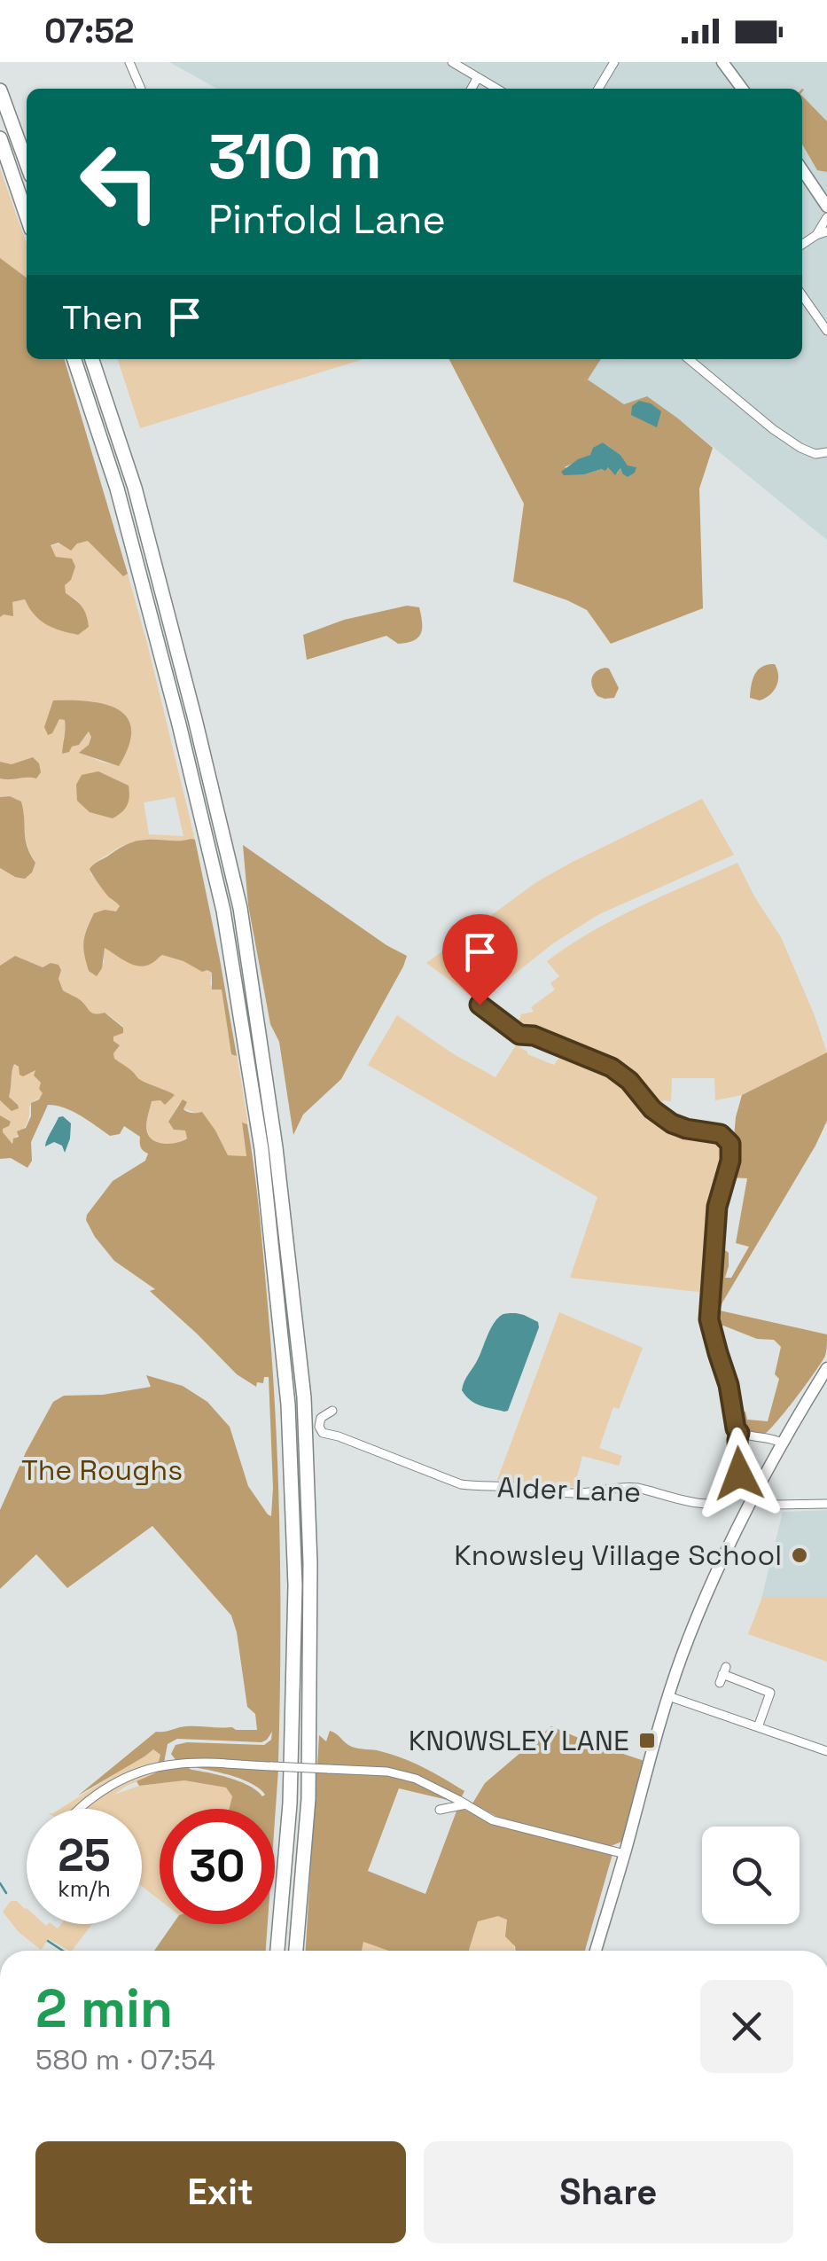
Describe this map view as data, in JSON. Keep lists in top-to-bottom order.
{
  "streets": {
    "street": ["Alder Lane"]
  },
  "parks": ["The Roughs"],
  "places": {
    "other": ["Knowsley Village School"],
    "transit": ["KNOWSLEY LANE"]
  },
  "page": {
    "status": "07:52",
    "turn": ["310 m", "Pinfold Lane"],
    "then": "Then",
    "speed": "25 km/h",
    "limit": "30",
    "heading": ["2 min", "580 m · 07:54"],
    "buttons": ["Exit", "Share"]
  }
}
